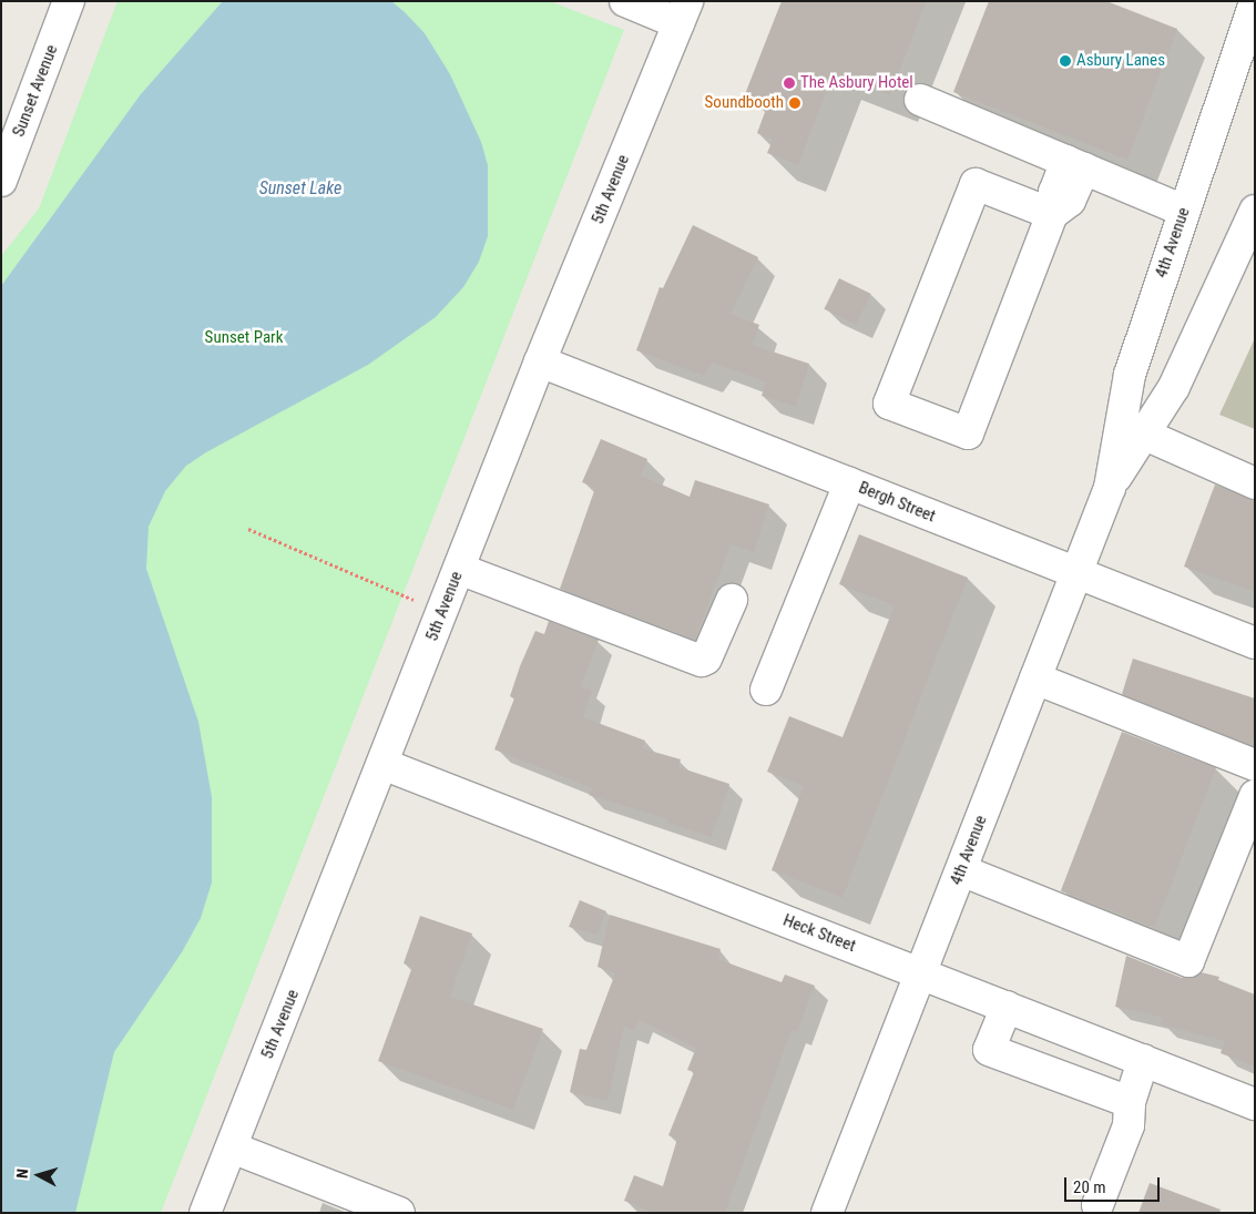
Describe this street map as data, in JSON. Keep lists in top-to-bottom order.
{
  "streets": {
    "street": [
      "Sunset Avenue",
      "5th Avenue",
      "4th Avenue",
      "Bergh Street",
      "Heck Street"
    ]
  },
  "crossings": [
    ["5th Avenue", "Bergh Street"],
    ["5th Avenue", "Heck Street"],
    ["4th Avenue", "Bergh Street"],
    ["4th Avenue", "Heck Street"]
  ],
  "water": ["Sunset Lake"],
  "parks": ["Sunset Park"],
  "places": ["Asbury Lanes", "The Asbury Hotel", "Soundbooth"],
  "scale_bar": "20 m",
  "north": "left"
}
